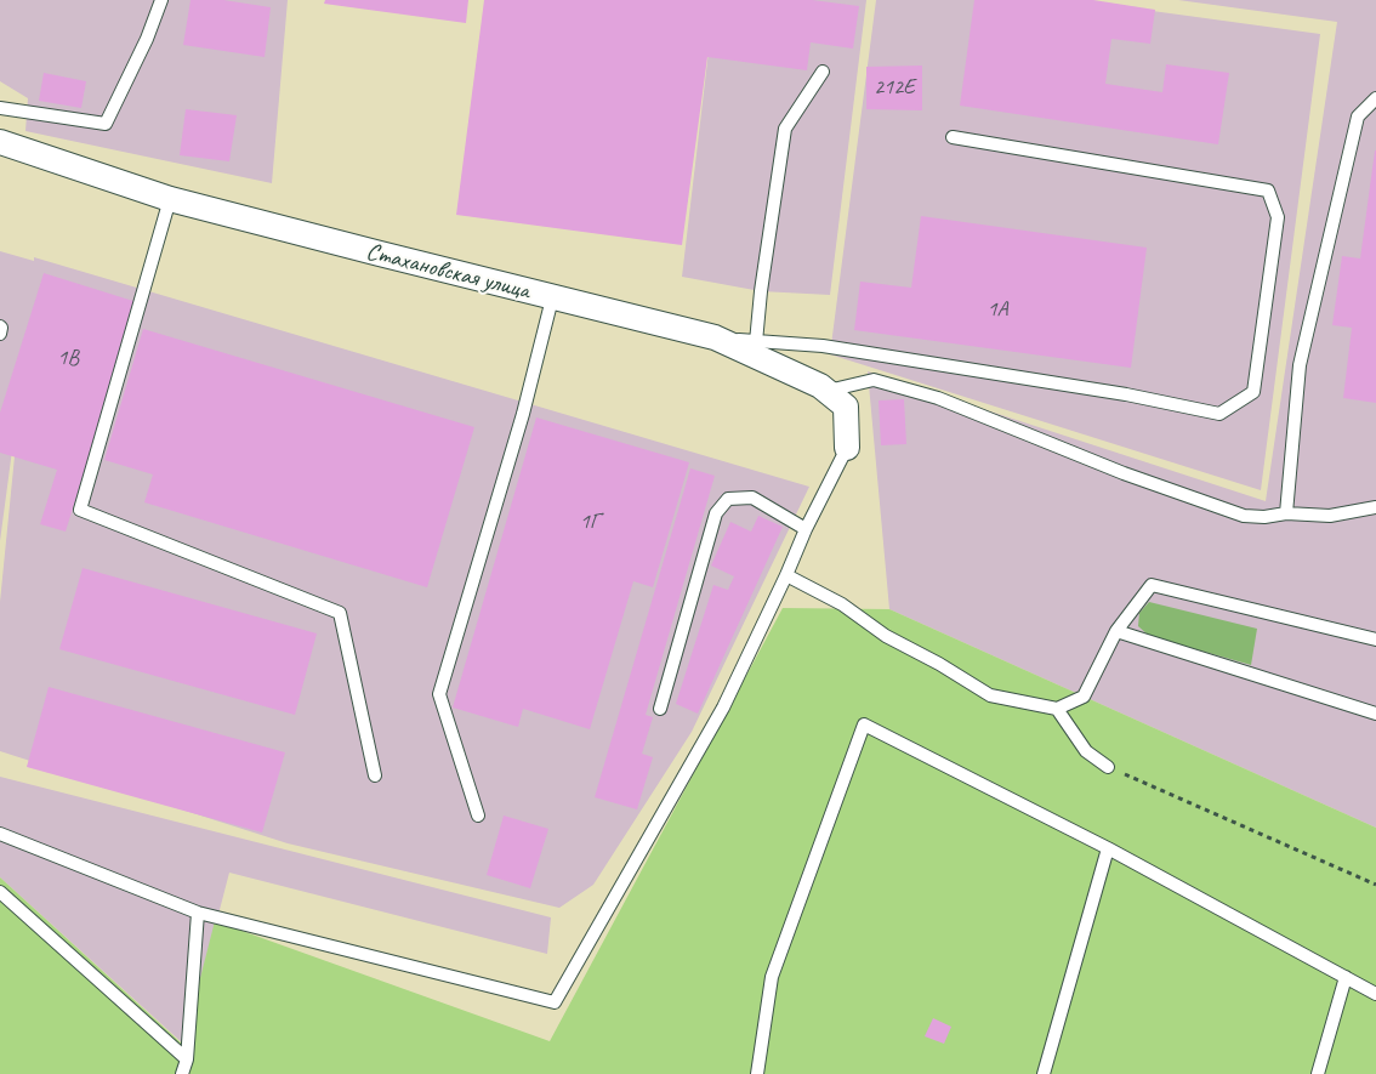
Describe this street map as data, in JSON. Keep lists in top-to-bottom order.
{
  "streets": {
    "street": ["Стахановская улица"]
  },
  "house_numbers": [
    "212Е",
    "1А",
    "1В",
    "1Г"
  ]
}
